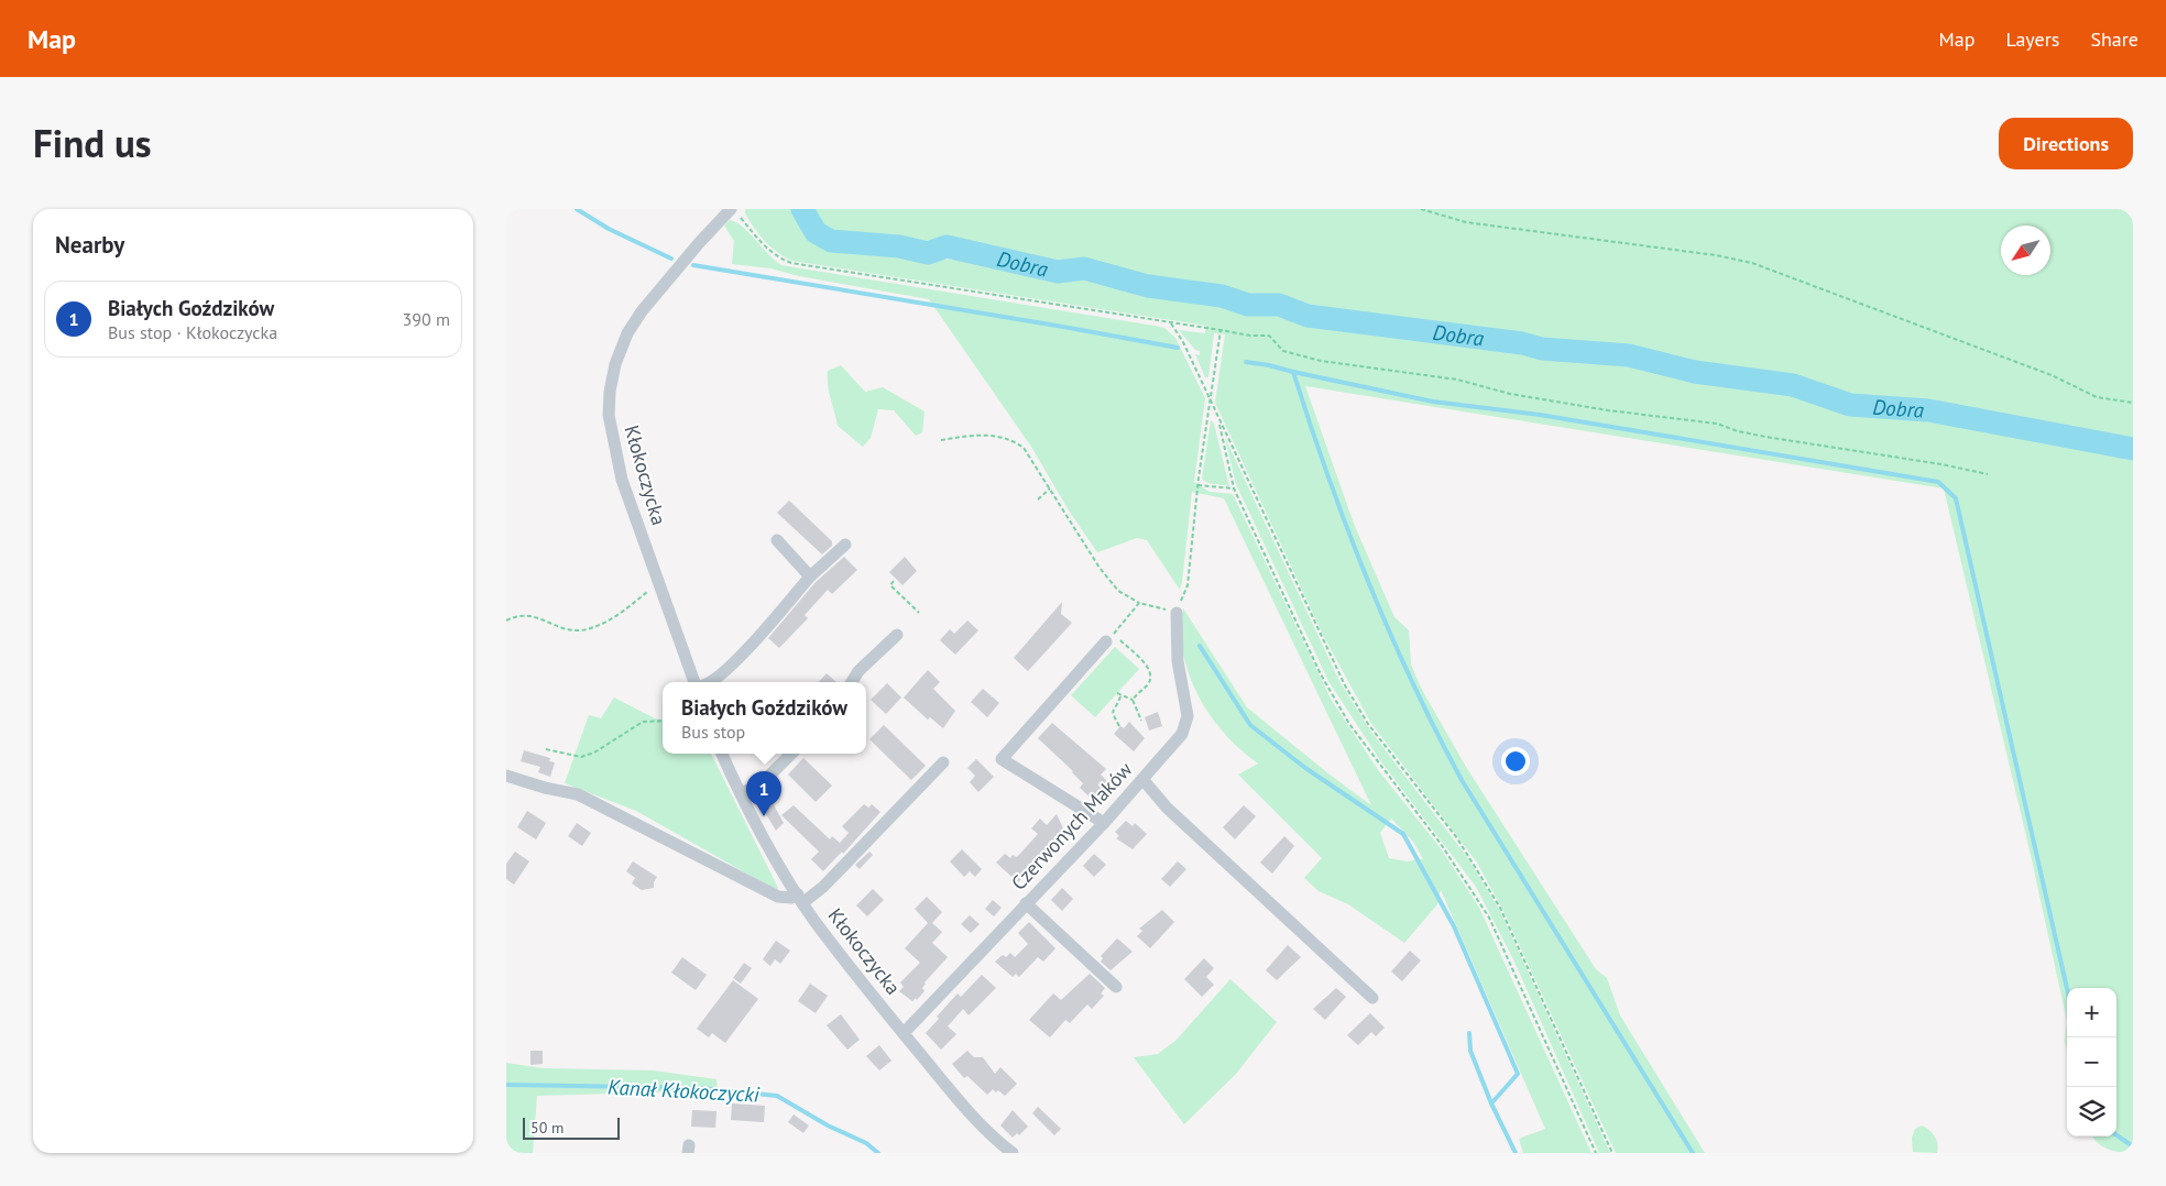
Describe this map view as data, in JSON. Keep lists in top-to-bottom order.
{
  "streets": {
    "street": ["Kłokoczycka", "Czerwonych Maków"]
  },
  "crossings": [
    ["Kłokoczycka", "Czerwonych Maków"]
  ],
  "water": ["Dobra", "Kanał Kłokoczycki"],
  "scale_bar": "50 m",
  "north": "bottom left",
  "page": {
    "header": "Map",
    "nav": ["Map", "Layers", "Share"],
    "title": "Find us",
    "buttons": "Directions",
    "heading": "Nearby",
    "list": [
      {
        "mark": "1",
        "name": "Białych Goździków",
        "note": "Bus stop · Kłokoczycka",
        "value": "390 m"
      }
    ],
    "popup": ["Białych Goździków", "Bus stop"],
    "pins": "1",
    "map_buttons": ["+", "−"],
    "scale": "50 m"
  }
}
